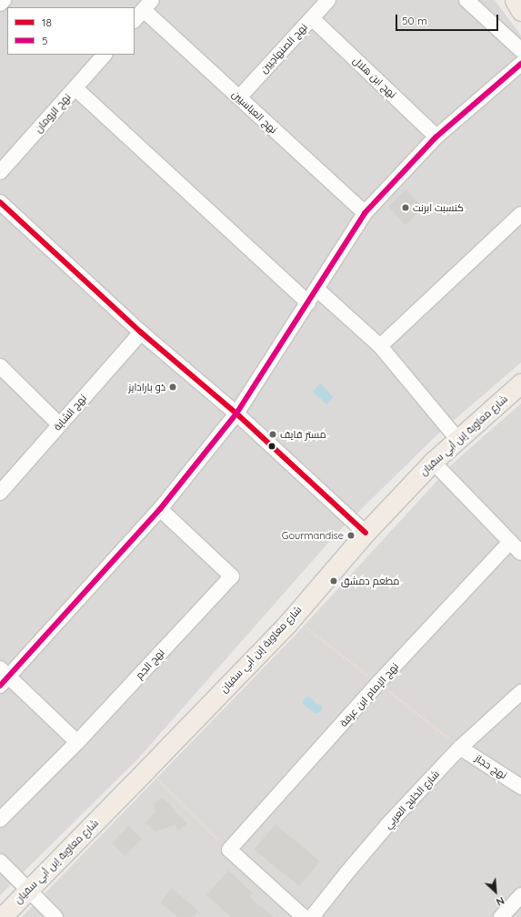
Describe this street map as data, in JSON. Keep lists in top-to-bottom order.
{
  "streets": {
    "main road": ["شارع معاوية إبن أبي سفيان"],
    "street": [
      "نهج الصنهاجيين",
      "نهج ابن هلال",
      "نهج العباسيين",
      "نهج الرومان",
      "نهج الشابة",
      "نهج الجم",
      "نهج الإمام ابن عرفة",
      "نهج حجاز",
      "شارع الخليج العربي"
    ]
  },
  "crossings": [
    ["نهج الصنهاجيين", "نهج ابن هلال"],
    ["نهج الصنهاجيين", "نهج العباسيين"],
    ["نهج حجاز", "شارع الخليج العربي"]
  ],
  "places": [
    "كنسبت ابرنت",
    "ذو بارادايز",
    "مستر فايف",
    "Gourmandise",
    "مطعم دمشق"
  ],
  "lines": ["transit line 5", "transit line 18"],
  "legend": ["18", "5"],
  "scale_bar": "50 m",
  "north": "bottom right"
}
